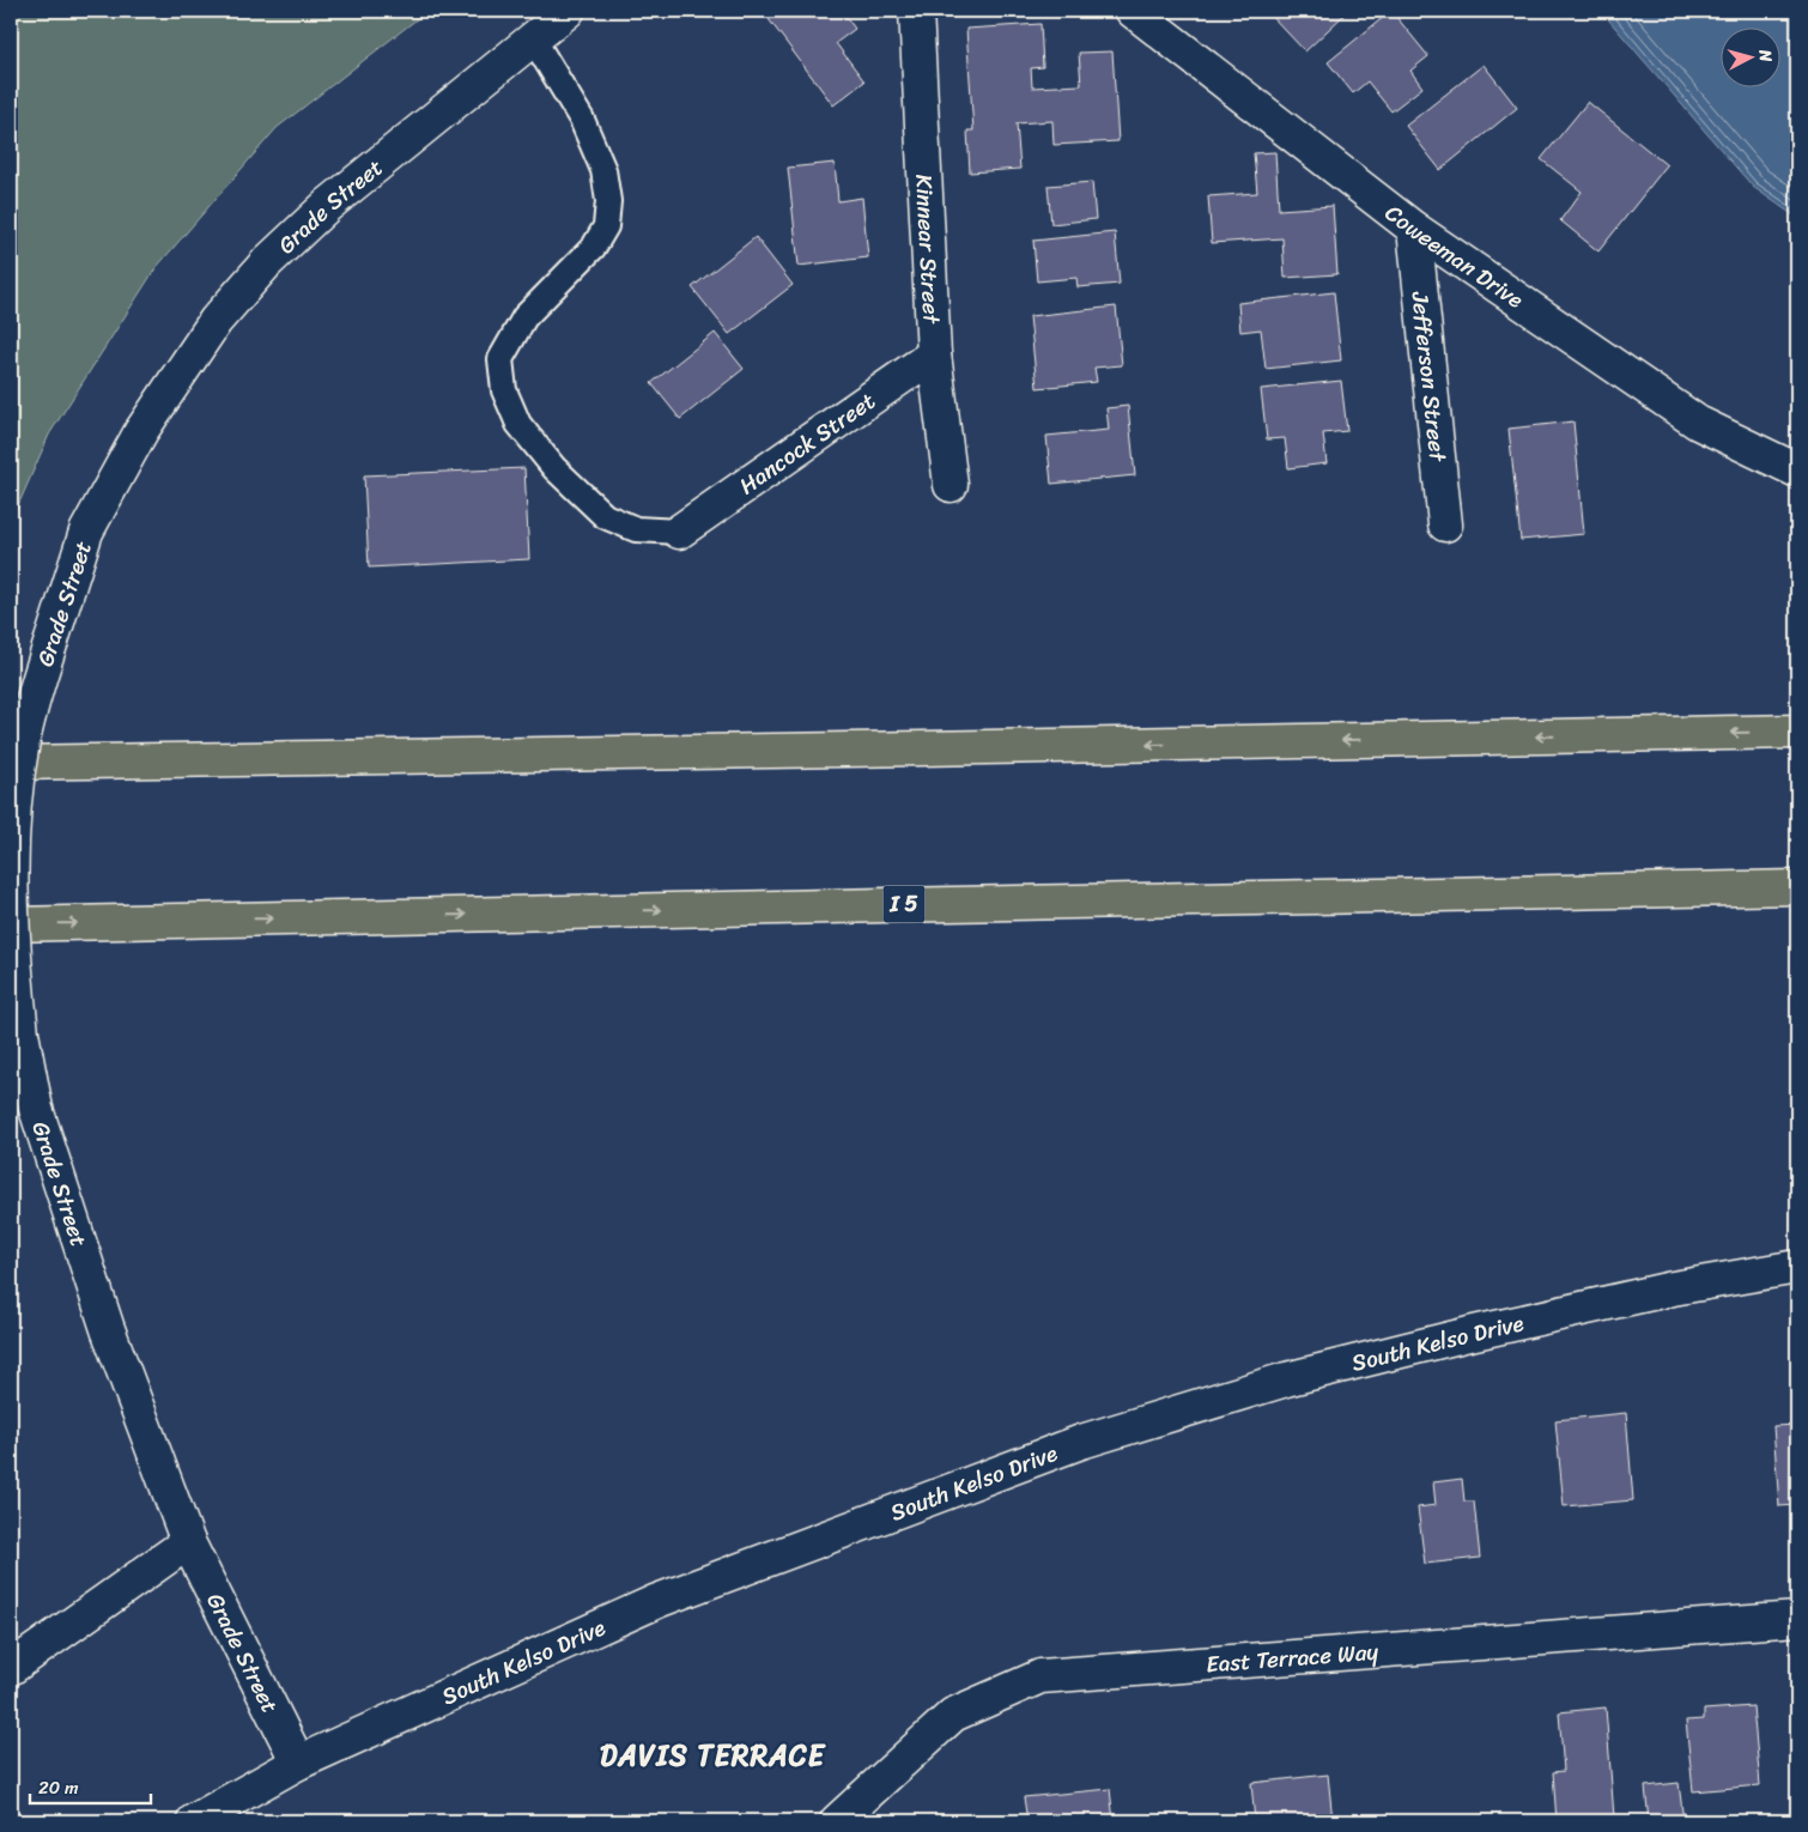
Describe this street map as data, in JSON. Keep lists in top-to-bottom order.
{
  "streets": {
    "highway": ["I 5"],
    "main road": [
      "Grade Street",
      "Kinnear Street",
      "Coweeman Drive",
      "Jefferson Street",
      "Hancock Street",
      "South Kelso Drive",
      "East Terrace Way"
    ]
  },
  "crossings": [
    ["Grade Street", "South Kelso Drive"],
    ["Kinnear Street", "Hancock Street"],
    ["Coweeman Drive", "Jefferson Street"]
  ],
  "districts": ["DAVIS TERRACE"],
  "scale_bar": "20 m",
  "north": "right"
}
